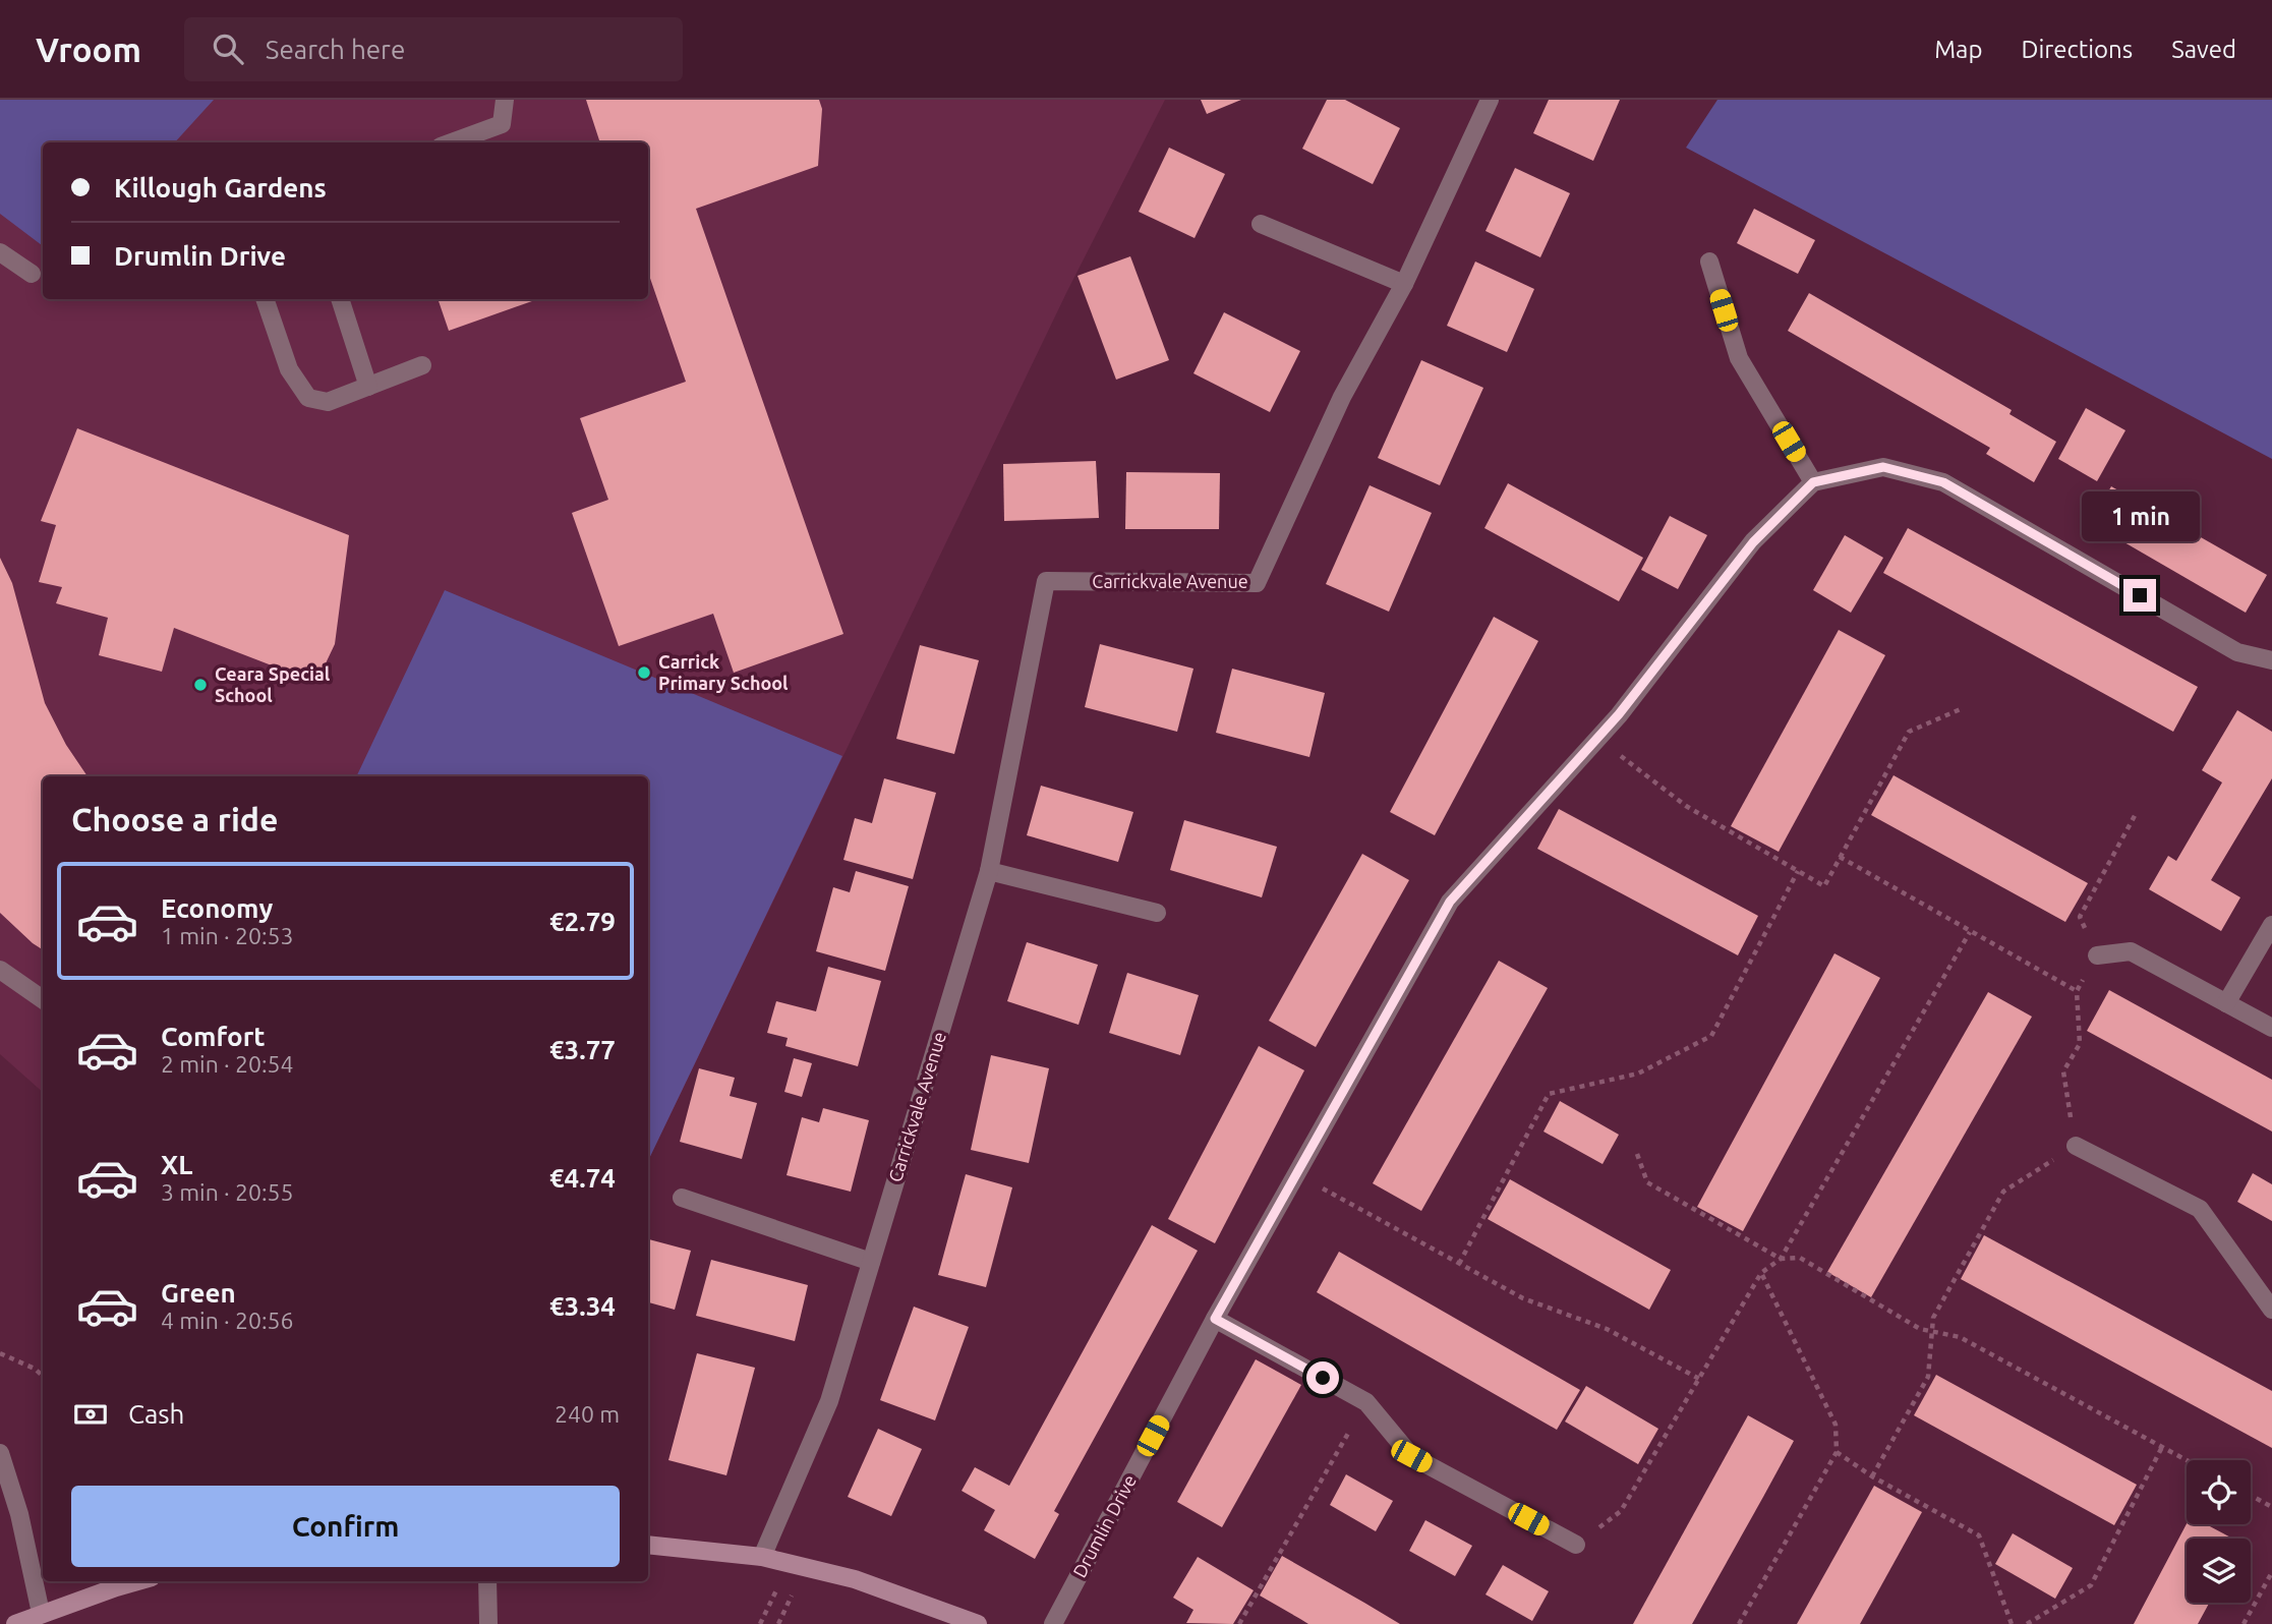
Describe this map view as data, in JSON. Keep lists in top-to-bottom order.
{
  "streets": {
    "street": ["Carrickvale Avenue", "Drumlin Drive"]
  },
  "places": ["Carrick Primary School", "Ceara Special School"],
  "page": {
    "header": "Vroom",
    "search": "Search here",
    "nav": ["Map", "Directions", "Saved"],
    "banner": ["Killough Gardens", "Drumlin Drive"],
    "bubble": "1 min",
    "heading": "Choose a ride",
    "list": [
      {
        "name": "Economy",
        "note": "1 min · 20:53",
        "value": "€2.79"
      },
      {
        "name": "Comfort",
        "note": "2 min · 20:54",
        "value": "€3.77"
      },
      {
        "name": "XL",
        "note": "3 min · 20:55",
        "value": "€4.74"
      },
      {
        "name": "Green",
        "note": "4 min · 20:56",
        "value": "€3.34"
      }
    ],
    "pay": ["Cash", "240 m"],
    "buttons": "Confirm"
  }
}
